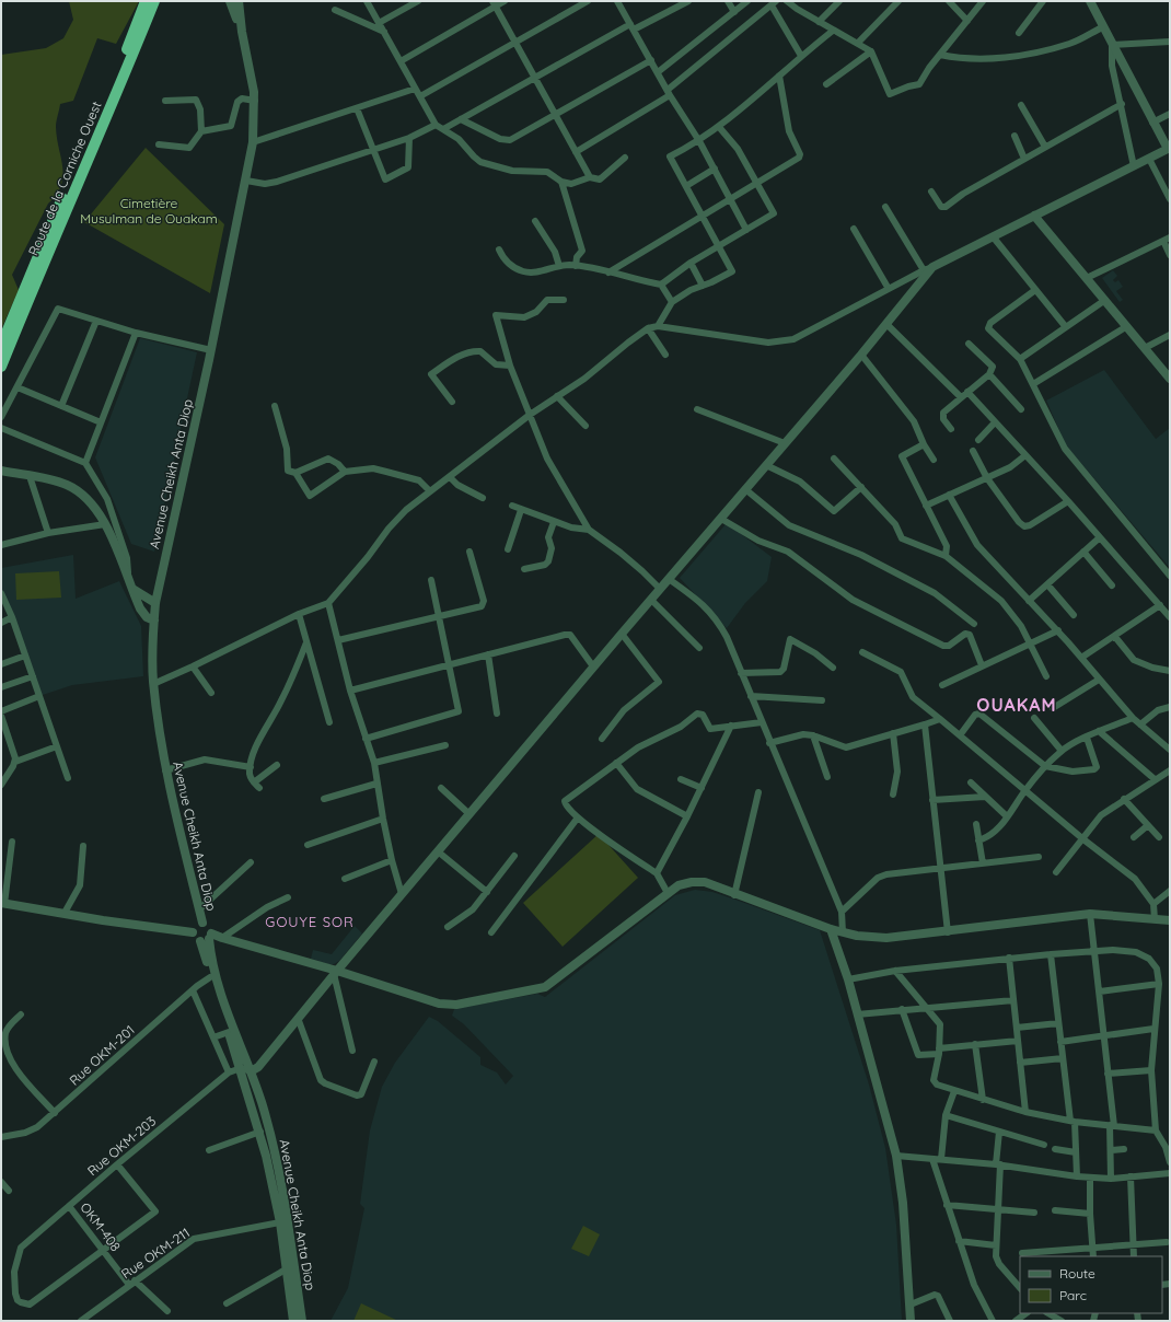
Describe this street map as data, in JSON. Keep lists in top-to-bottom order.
{
  "streets": {
    "highway": ["Route de la Corniche Ouest"],
    "street": [
      "Avenue Cheikh Anta Diop",
      "Rue OKM-201",
      "Rue OKM-203",
      "OKM-408",
      "Rue OKM-211"
    ]
  },
  "crossings": [
    ["Avenue Cheikh Anta Diop", "Rue OKM-201"],
    ["Avenue Cheikh Anta Diop", "Rue OKM-203"],
    ["Avenue Cheikh Anta Diop", "Rue OKM-211"],
    ["Rue OKM-203", "OKM-408"],
    ["OKM-408", "Rue OKM-211"]
  ],
  "districts": ["OUAKAM", "GOUYE SOR"],
  "parks": ["Cimetière Musulman de Ouakam"],
  "legend": ["Route", "Parc"]
}
